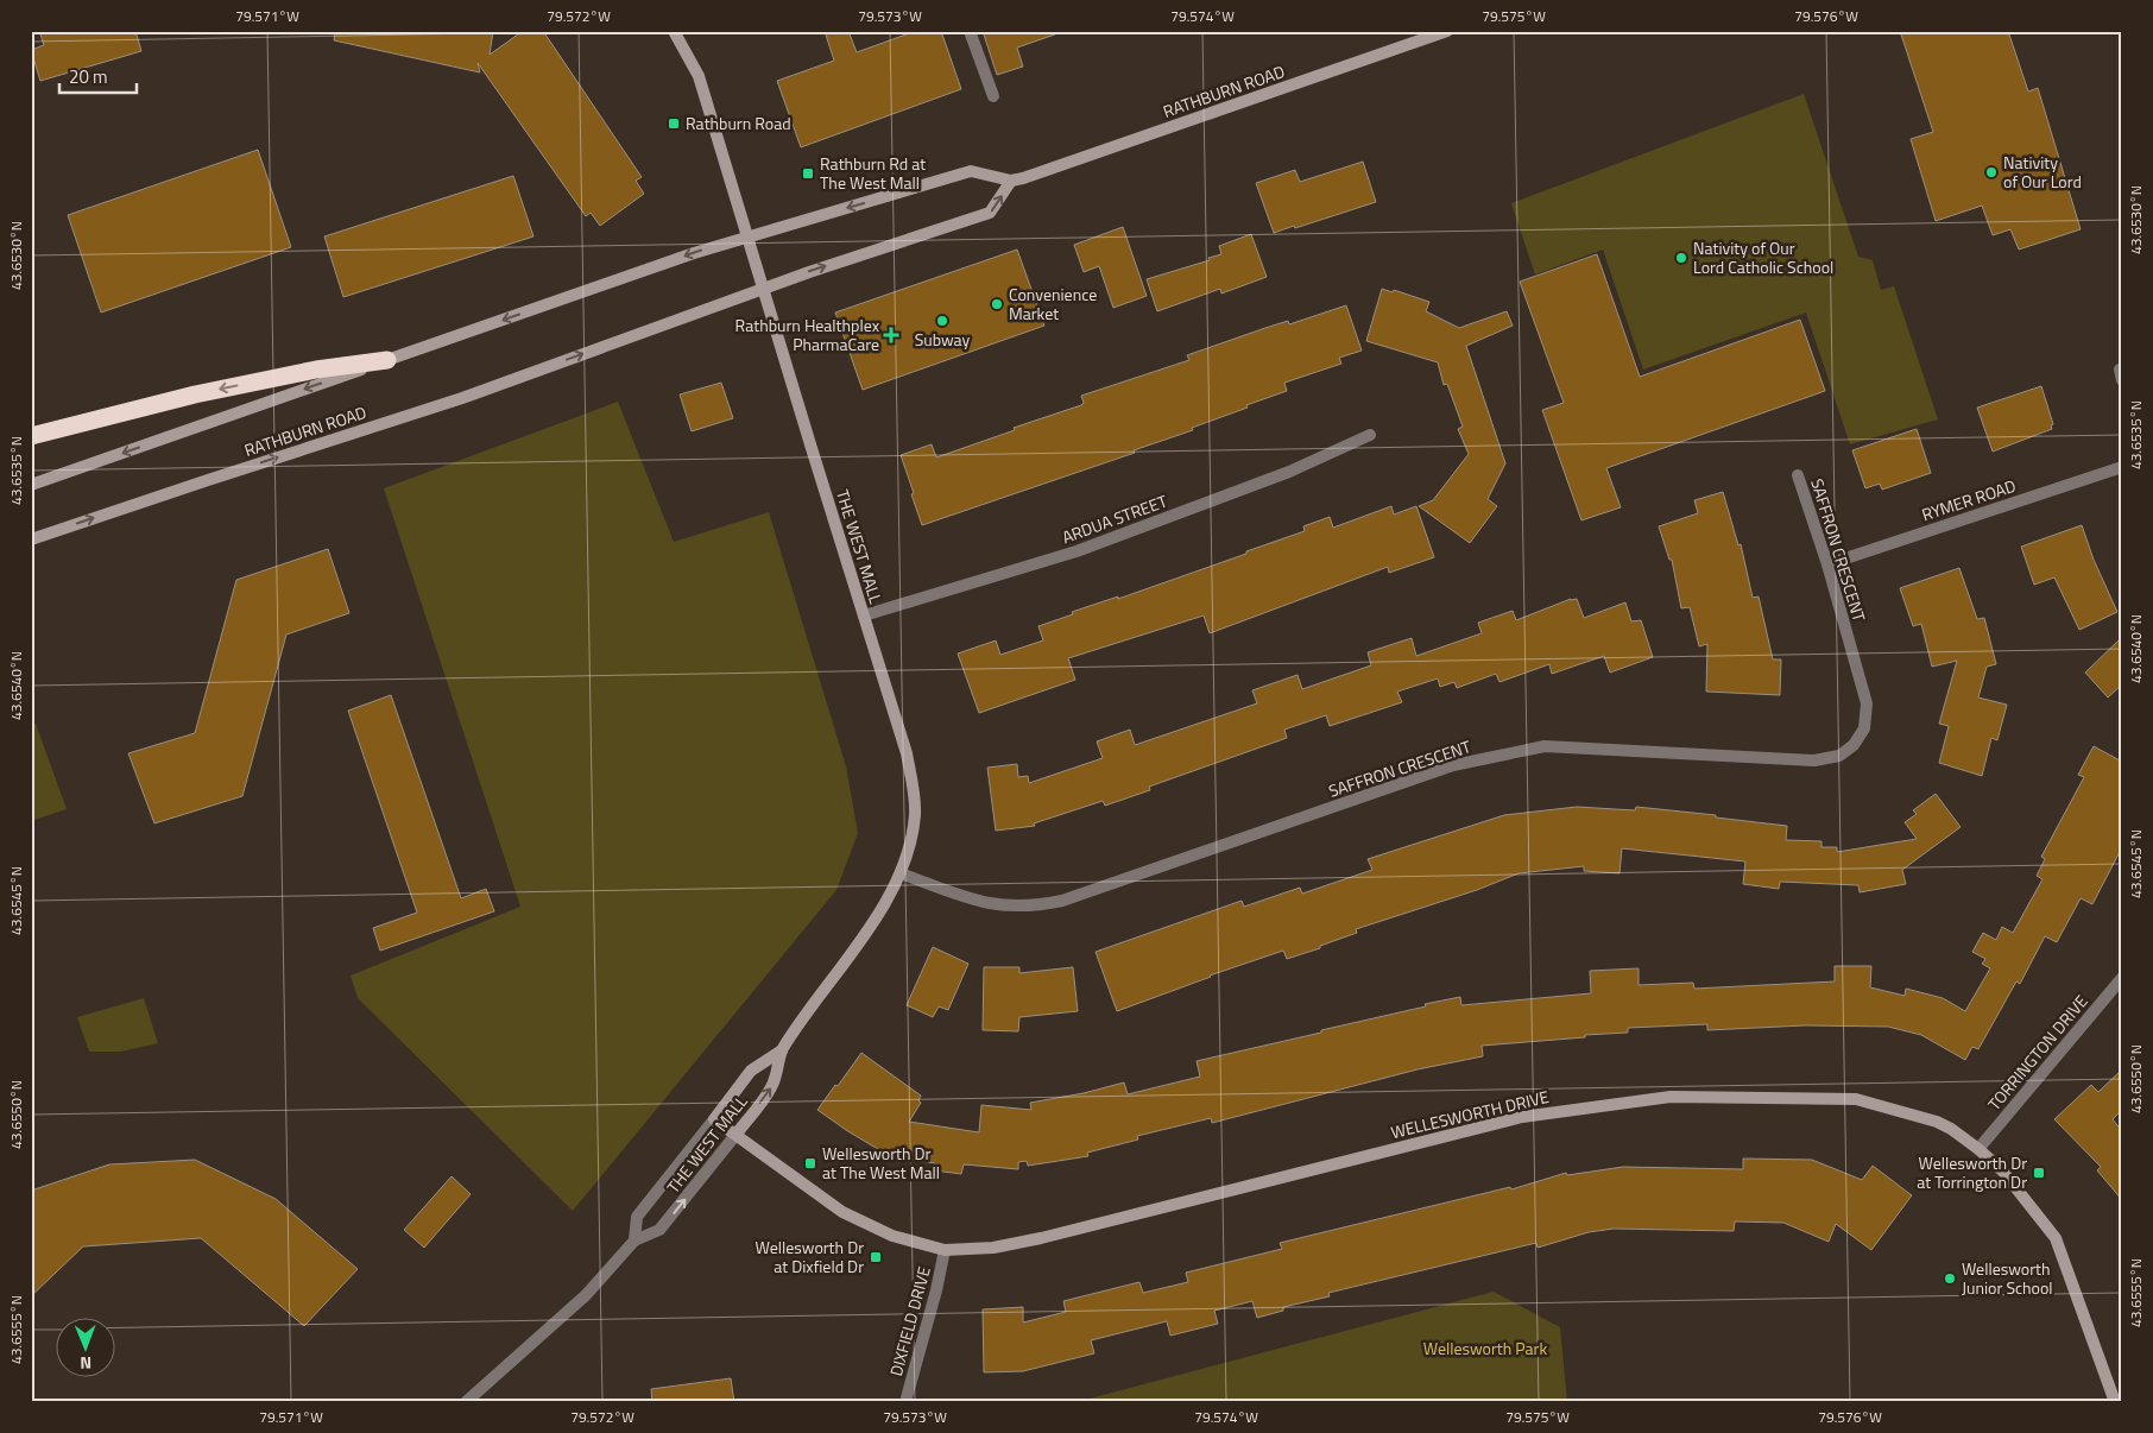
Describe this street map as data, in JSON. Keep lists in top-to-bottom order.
{
  "streets": {
    "main road": ["RATHBURN ROAD", "THE WEST MALL", "WELLESWORTH DRIVE"],
    "street": [
      "RYMER ROAD",
      "ARDUA STREET",
      "SAFFRON CRESCENT",
      "TORRINGTON DRIVE",
      "DIXFIELD DRIVE"
    ]
  },
  "crossings": [
    ["RATHBURN ROAD", "THE WEST MALL"],
    ["RYMER ROAD", "SAFFRON CRESCENT"],
    ["ARDUA STREET", "THE WEST MALL"],
    ["THE WEST MALL", "SAFFRON CRESCENT"],
    ["THE WEST MALL", "WELLESWORTH DRIVE"],
    ["TORRINGTON DRIVE", "WELLESWORTH DRIVE"],
    ["WELLESWORTH DRIVE", "DIXFIELD DRIVE"]
  ],
  "parks": ["Wellesworth Park"],
  "places": {
    "transit": [
      "Rathburn Road",
      "Rathburn Rd at The West Mall",
      "Wellesworth Dr at The West Mall",
      "Wellesworth Dr at Torrington Dr",
      "Wellesworth Dr at Dixfield Dr"
    ],
    "other": [
      "Nativity of Our Lord",
      "Nativity of Our Lord Catholic School",
      "Convenience Market",
      "Subway",
      "Wellesworth Junior School"
    ],
    "health": ["Rathburn Healthplex PharmaCare"]
  },
  "scale_bar": "20 m",
  "north": "bottom",
  "coordinates": [
    "79.571°W",
    "79.572°W",
    "79.573°W",
    "79.574°W",
    "79.575°W",
    "79.576°W",
    "43.6530°N",
    "43.6535°N",
    "43.6540°N",
    "43.6545°N",
    "43.6550°N",
    "43.6555°N"
  ]
}
